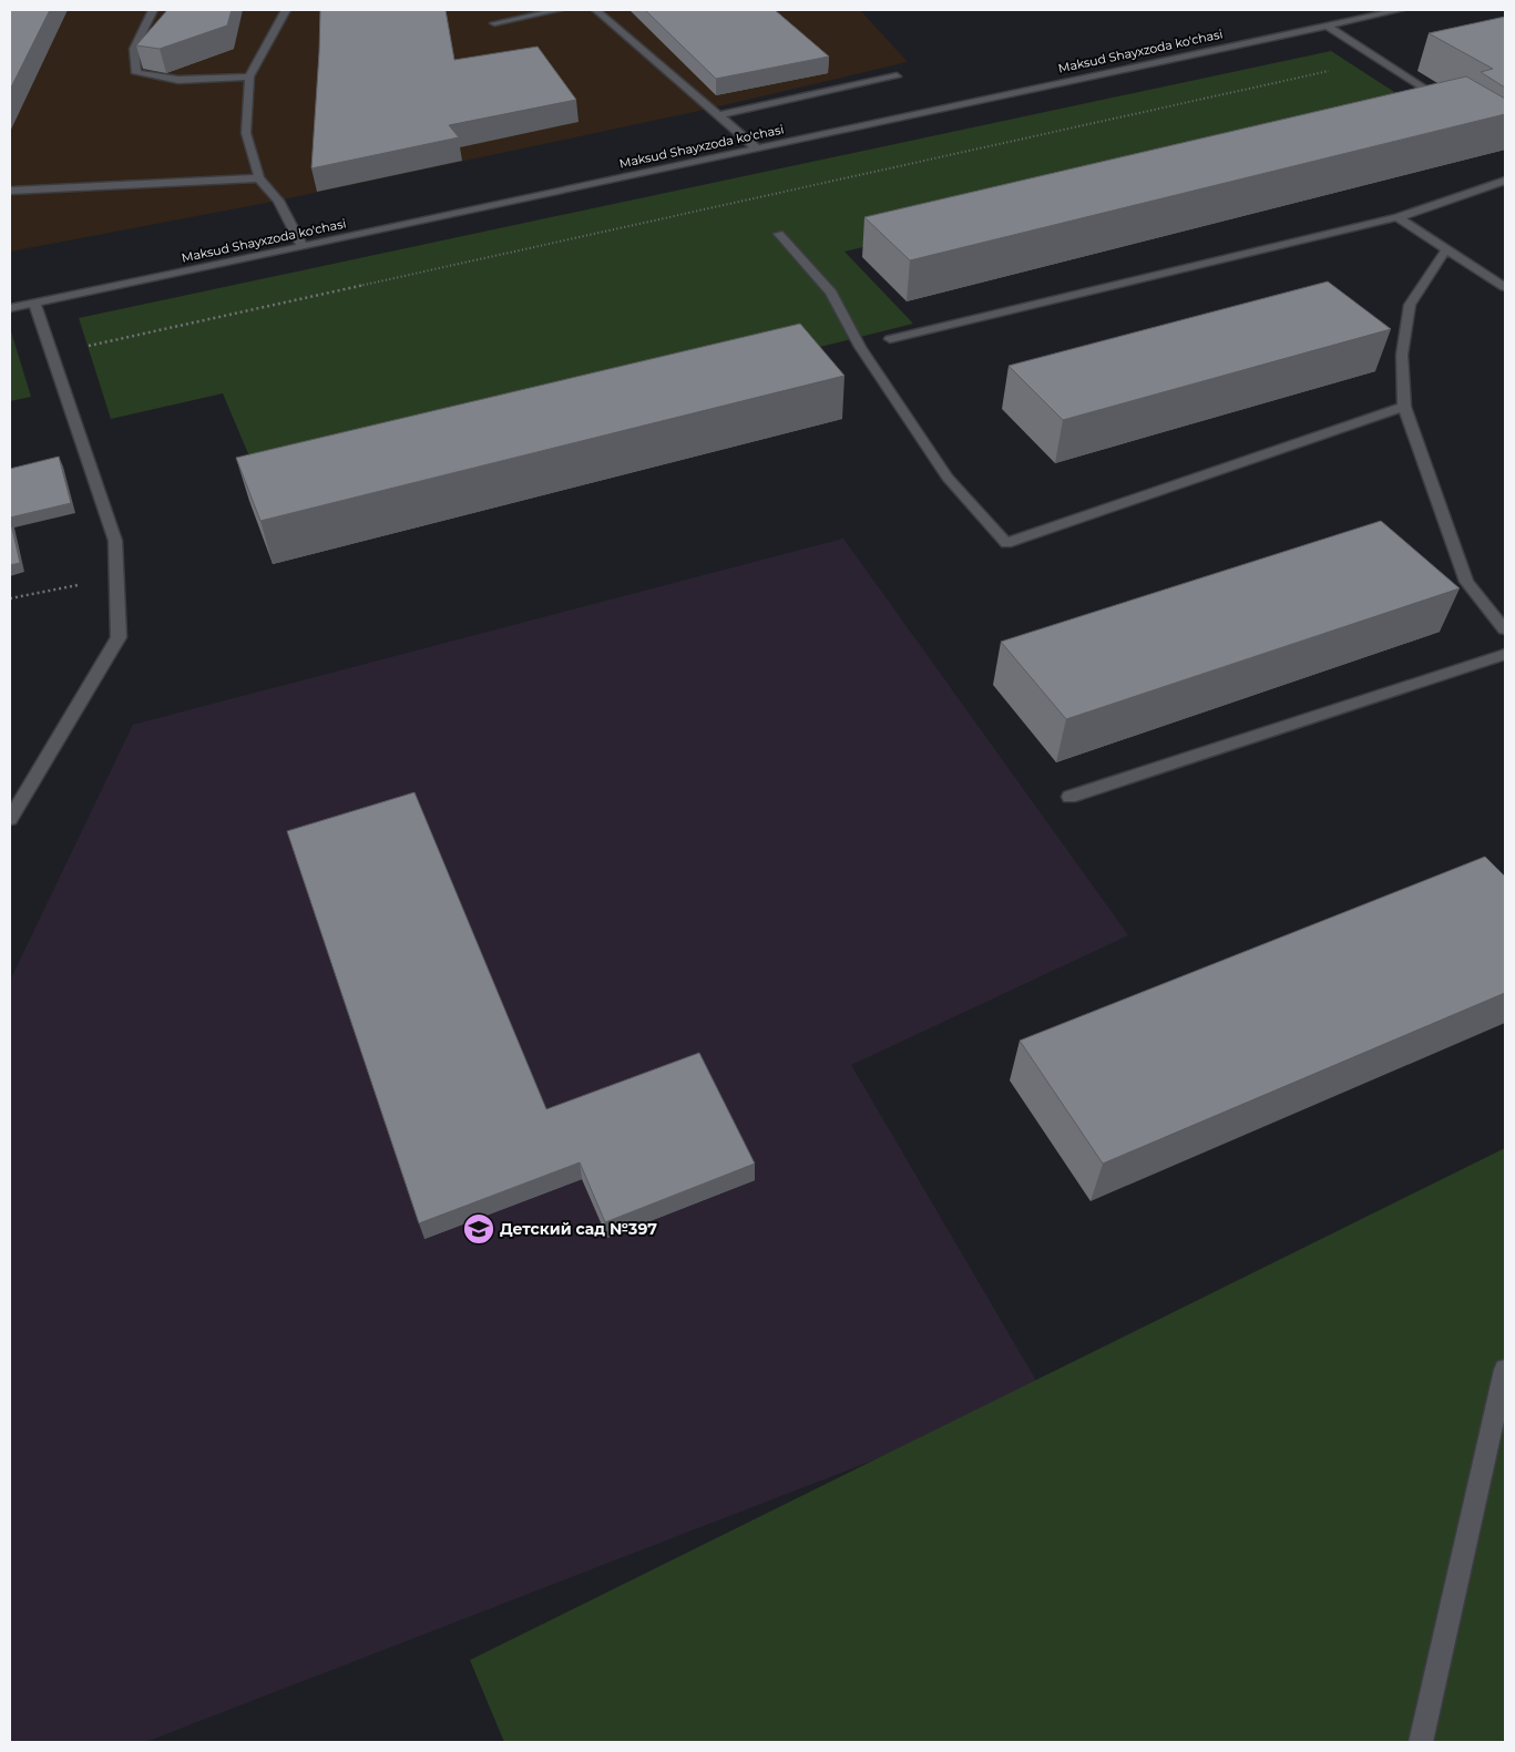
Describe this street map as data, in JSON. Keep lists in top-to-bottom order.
{
  "streets": {
    "street": ["Maksud Shayxzoda ko'chasi"]
  },
  "places": {
    "school or university": ["Детский сад №397"]
  }
}
